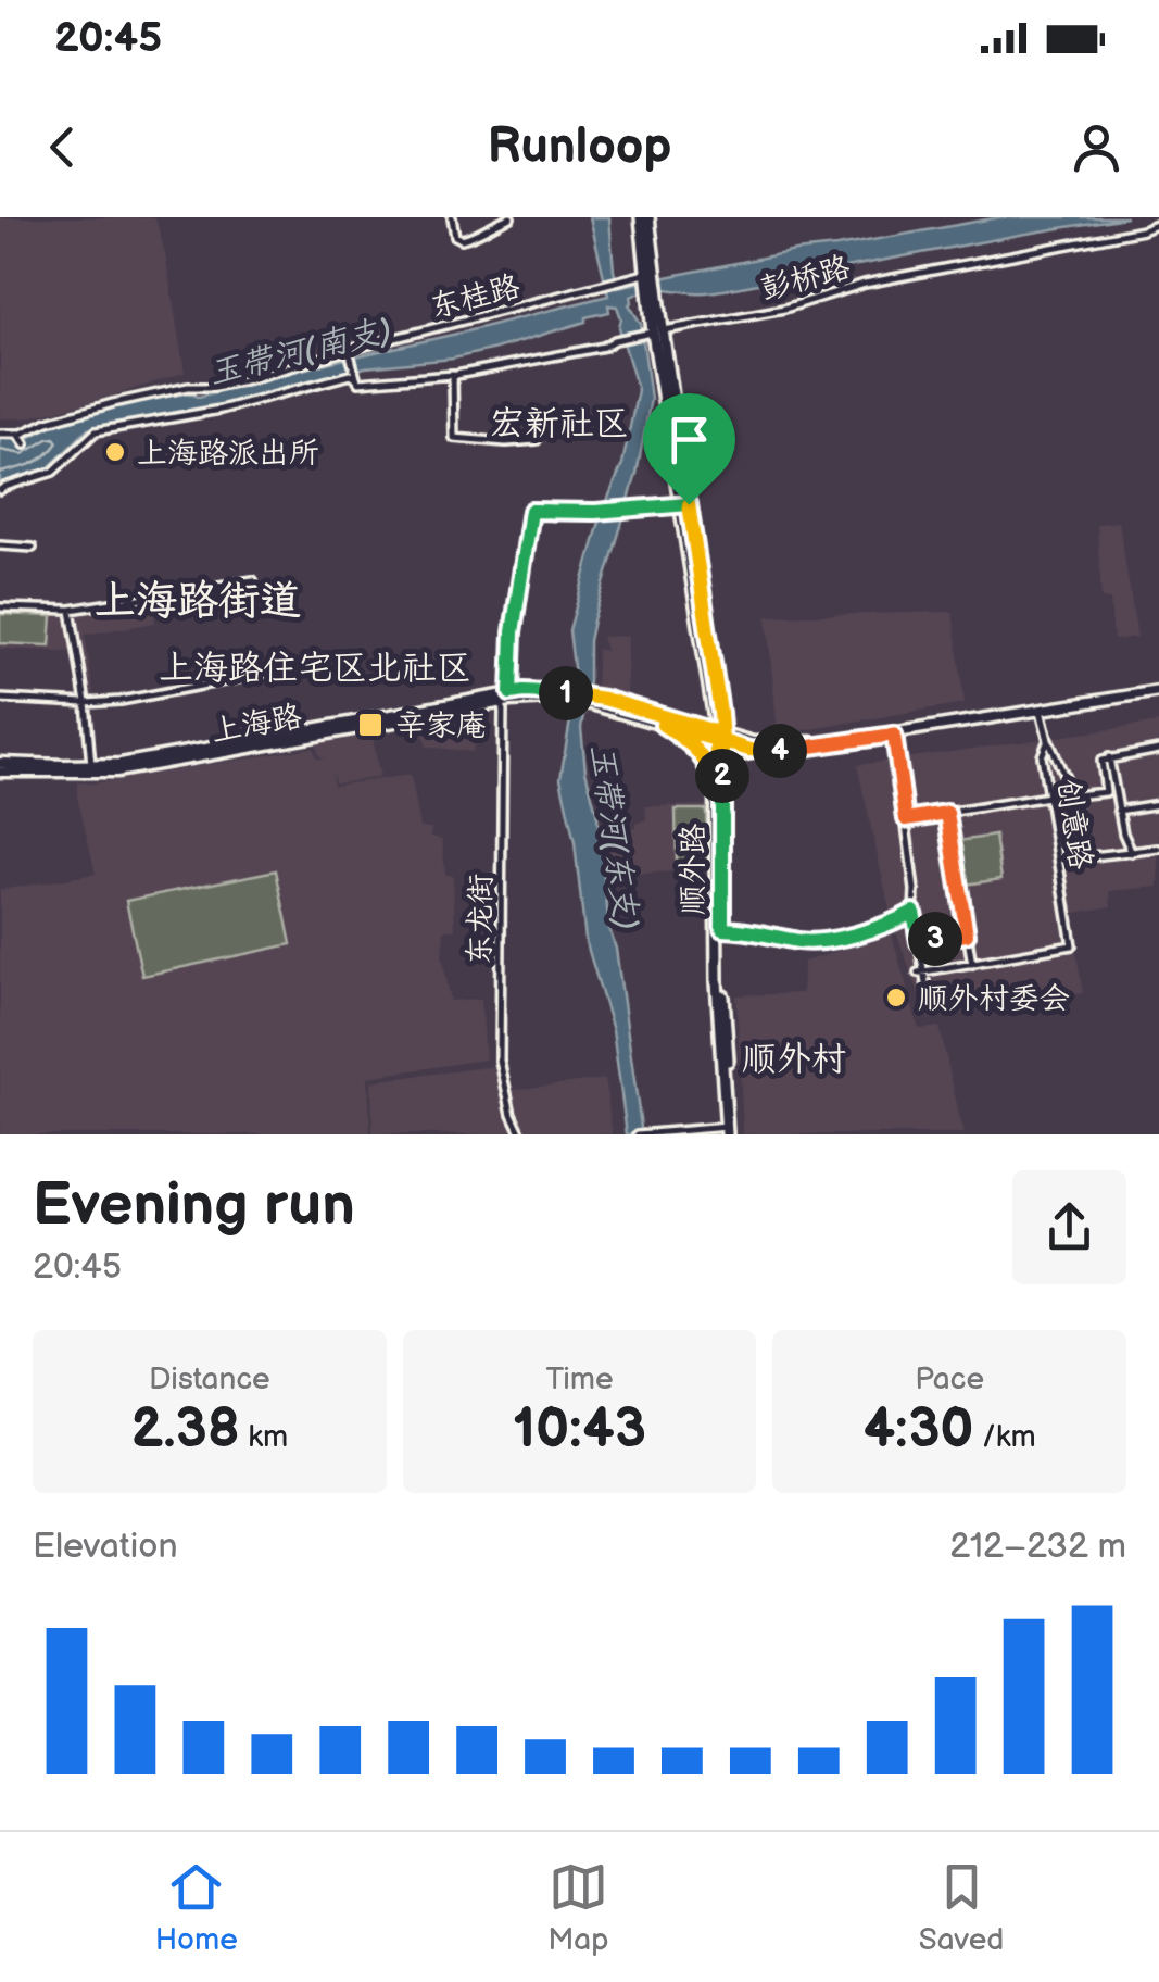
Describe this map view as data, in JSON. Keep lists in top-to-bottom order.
{
  "streets": {
    "main road": ["上海路", "顺外路"],
    "street": [
      "彭桥路",
      "东桂路",
      "创意路",
      "东龙街"
    ]
  },
  "crossings": [
    ["彭桥路", "顺外路"],
    ["东桂路", "顺外路"],
    ["上海路", "创意路"],
    ["上海路", "顺外路"],
    ["上海路", "东龙街"]
  ],
  "districts": [
    "宏新社区",
    "上海路街道",
    "上海路住宅区北社区",
    "顺外村"
  ],
  "water": ["玉带河(南支)", "玉带河(东支)"],
  "places": {
    "other": ["上海路派出所", "顺外村委会"],
    "transit": ["辛家庵"]
  },
  "page": {
    "status": "20:45",
    "header": "Runloop",
    "pins": [
      "1",
      "4",
      "2",
      "3"
    ],
    "heading": ["Evening run", "20:45"],
    "stats": [
      ["Distance", "2.38 km"],
      ["Time", "10:43"],
      ["Pace", "4:30 /km"]
    ],
    "chart": ["Elevation", "212–232 m"],
    "tabs": ["Home", "Map", "Saved"]
  }
}
